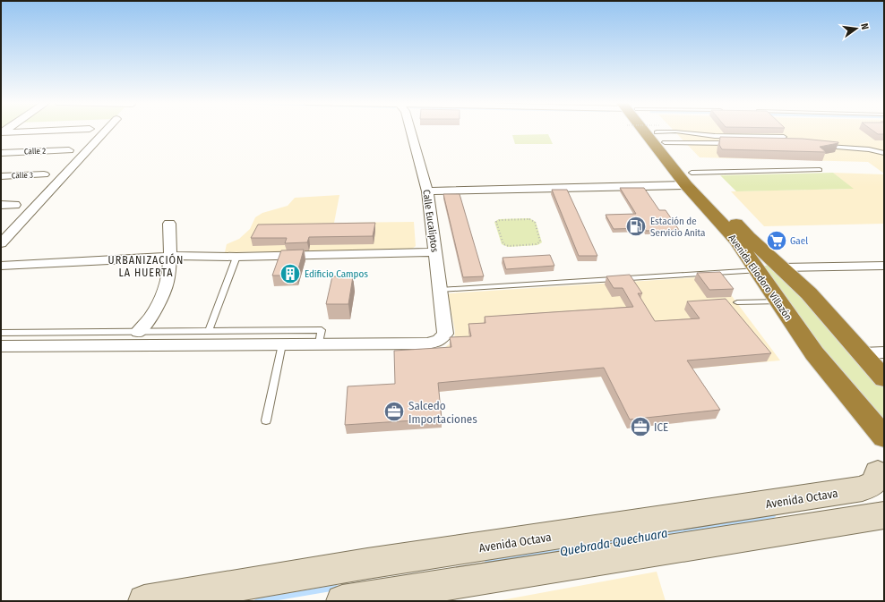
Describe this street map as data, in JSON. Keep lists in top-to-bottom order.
{
  "streets": {
    "highway": ["Avenida Eliodoro Villazón"],
    "main road": ["Avenida Octava"],
    "street": ["Calle 2", "Calle 3", "Calle Eucaliptos"]
  },
  "districts": ["URBANIZACIÓN LA HUERTA"],
  "water": ["Quebrada Quechuara"],
  "places": {
    "fuel station": ["Estación de Servicio Anita"],
    "supermarket": ["Gael"],
    "building": ["Edificio Campos"],
    "office": ["Salcedo Importaciones", "ICE"]
  },
  "north": "right"
}
